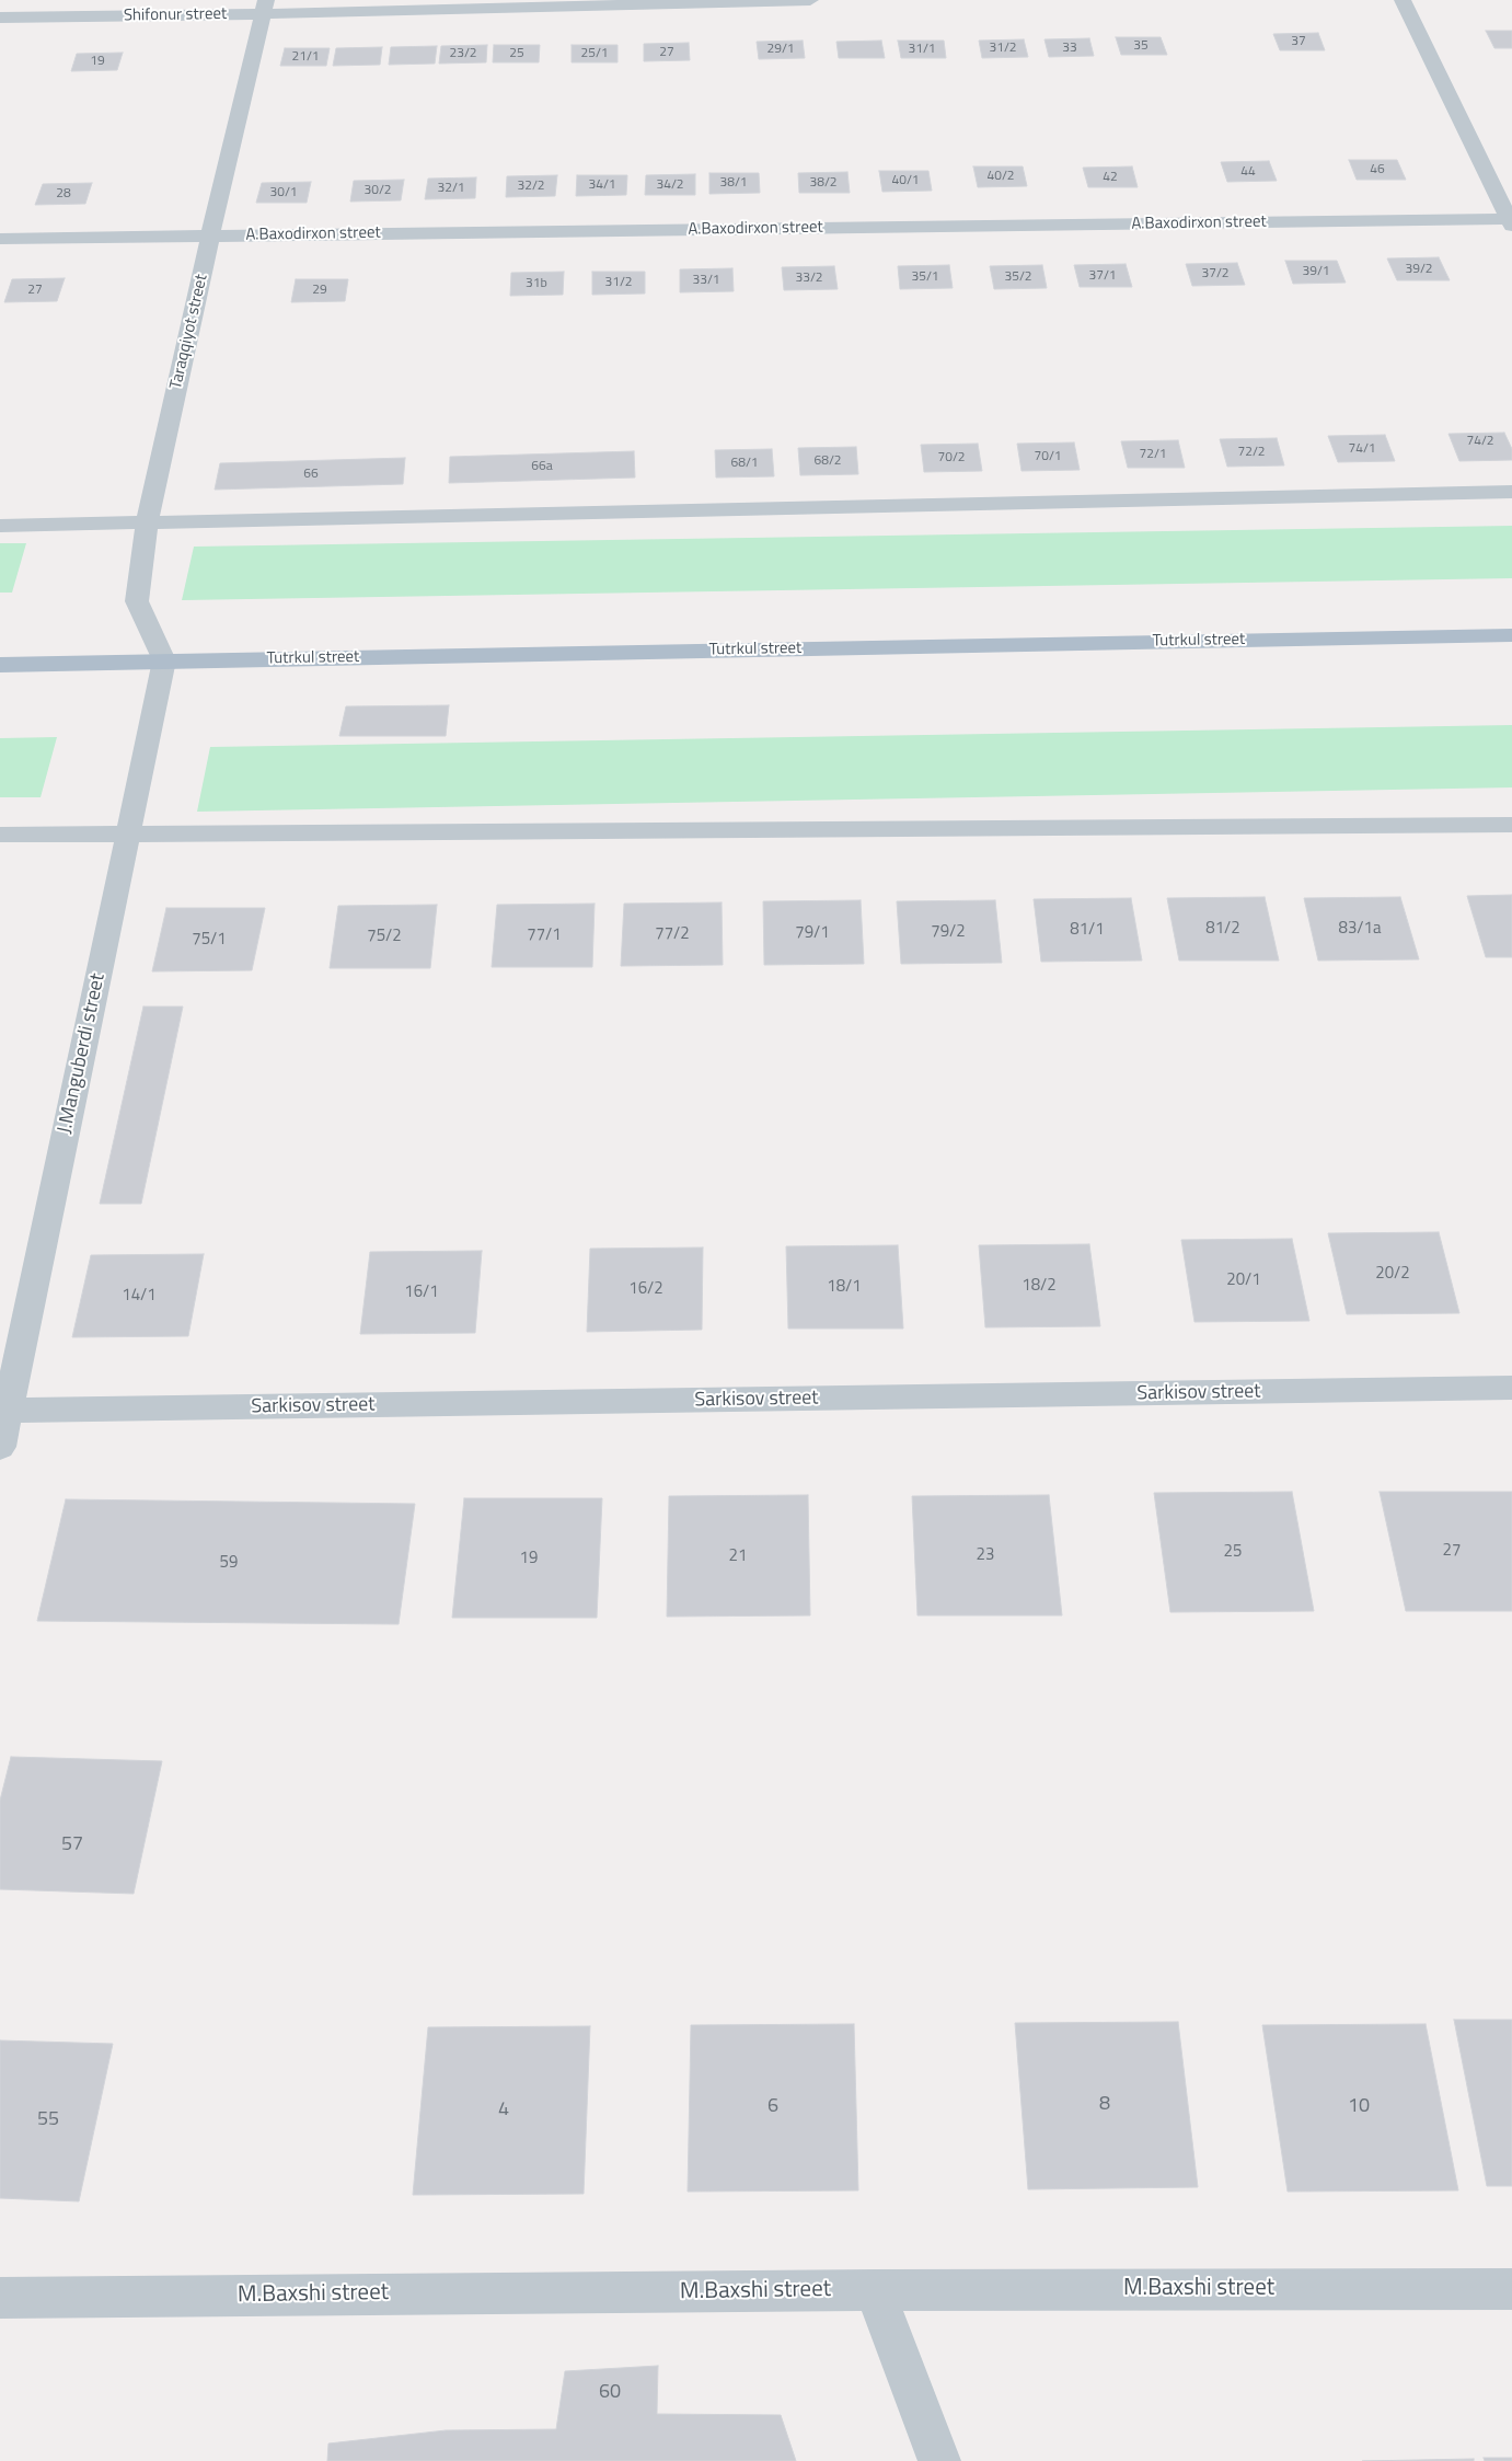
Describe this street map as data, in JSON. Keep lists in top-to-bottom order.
{
  "streets": {
    "main road": ["Tutrkul street"],
    "street": [
      "Shifonur street",
      "A.Baxodirxon street",
      "Taraqqiyot street",
      "J.Manguberdi street",
      "Sarkisov street",
      "M.Baxshi street"
    ]
  },
  "crossings": [
    ["Shifonur street", "Taraqqiyot street"],
    ["A.Baxodirxon street", "Taraqqiyot street"],
    ["Taraqqiyot street", "Tutrkul street"],
    ["Taraqqiyot street", "J.Manguberdi street"],
    ["Tutrkul street", "J.Manguberdi street"],
    ["J.Manguberdi street", "Sarkisov street"]
  ],
  "house_numbers": [
    "37",
    "35",
    "31/2",
    "33",
    "29/1",
    "31/1",
    "27",
    "23/2",
    "25",
    "25/1",
    "21/1",
    "19",
    "46",
    "44",
    "40/2",
    "42",
    "40/1",
    "38/1",
    "38/2",
    "34/1",
    "34/2",
    "32/2",
    "32/1",
    "30/2",
    "30/1",
    "28",
    "39/2",
    "39/1",
    "37/2",
    "37/1",
    "35/1",
    "35/2",
    "33/2",
    "33/1",
    "31/2",
    "31b",
    "27",
    "29",
    "74/2",
    "74/1",
    "72/2",
    "72/1",
    "70/1",
    "70/2",
    "68/2",
    "68/1",
    "66a",
    "66",
    "81/2",
    "83/1a",
    "81/1",
    "79/2",
    "79/1",
    "77/2",
    "77/1",
    "75/2",
    "75/1",
    "20/2",
    "20/1",
    "18/2",
    "18/1",
    "16/2",
    "16/1",
    "14/1",
    "27",
    "25",
    "23",
    "21",
    "19",
    "59",
    "57",
    "8",
    "6",
    "10",
    "4",
    "55",
    "60"
  ]
}
